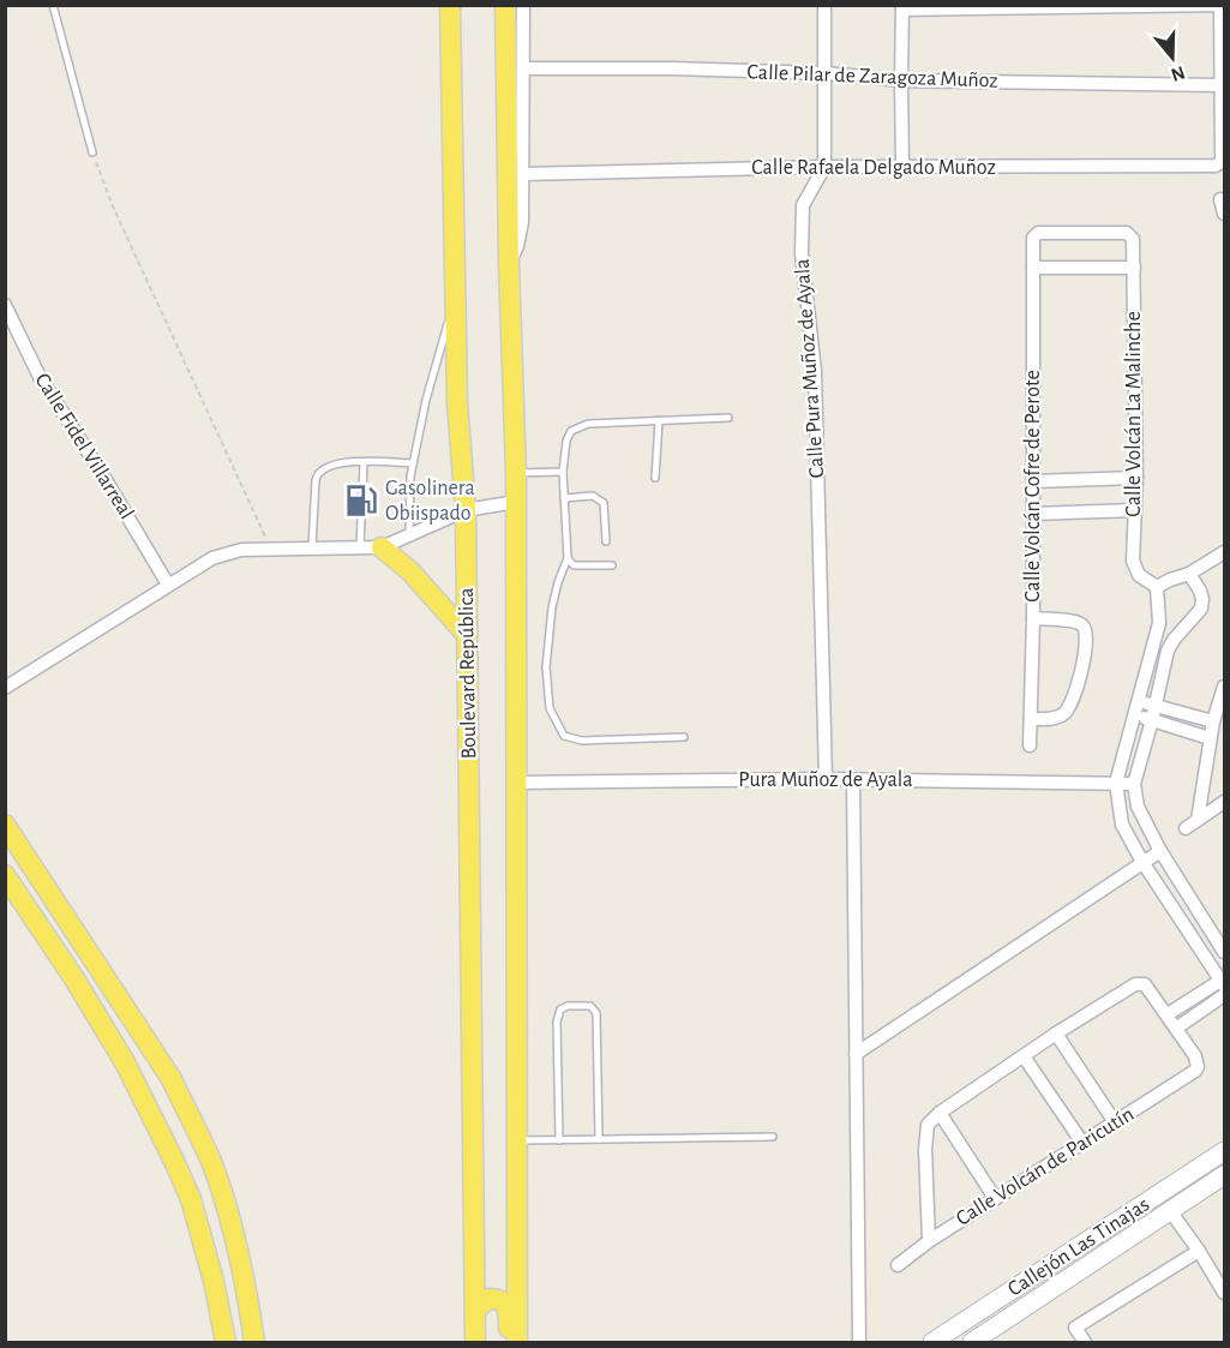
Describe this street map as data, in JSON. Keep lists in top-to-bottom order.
{
  "streets": {
    "main road": ["Boulevard República", "Callejón Las Tinajas"],
    "street": [
      "Calle Pilar de Zaragoza Muñoz",
      "Calle Rafaela Delgado Muñoz",
      "Calle Pura Muñoz de Ayala",
      "Calle Volcán La Malinche",
      "Calle Fidel Villarreal",
      "Calle Volcán Cofre de Perote",
      "Pura Muñoz de Ayala",
      "Calle Volcán de Paricutín"
    ]
  },
  "crossings": [
    ["Calle Pilar de Zaragoza Muñoz", "Calle Rafaela Delgado Muñoz"],
    ["Calle Pilar de Zaragoza Muñoz", "Calle Pura Muñoz de Ayala"],
    ["Calle Rafaela Delgado Muñoz", "Calle Pura Muñoz de Ayala"],
    ["Calle Pura Muñoz de Ayala", "Pura Muñoz de Ayala"],
    ["Calle Volcán La Malinche", "Calle Volcán Cofre de Perote"]
  ],
  "places": {
    "fuel station": ["Gasolinera Obiispado"]
  },
  "north": "bottom"
}
